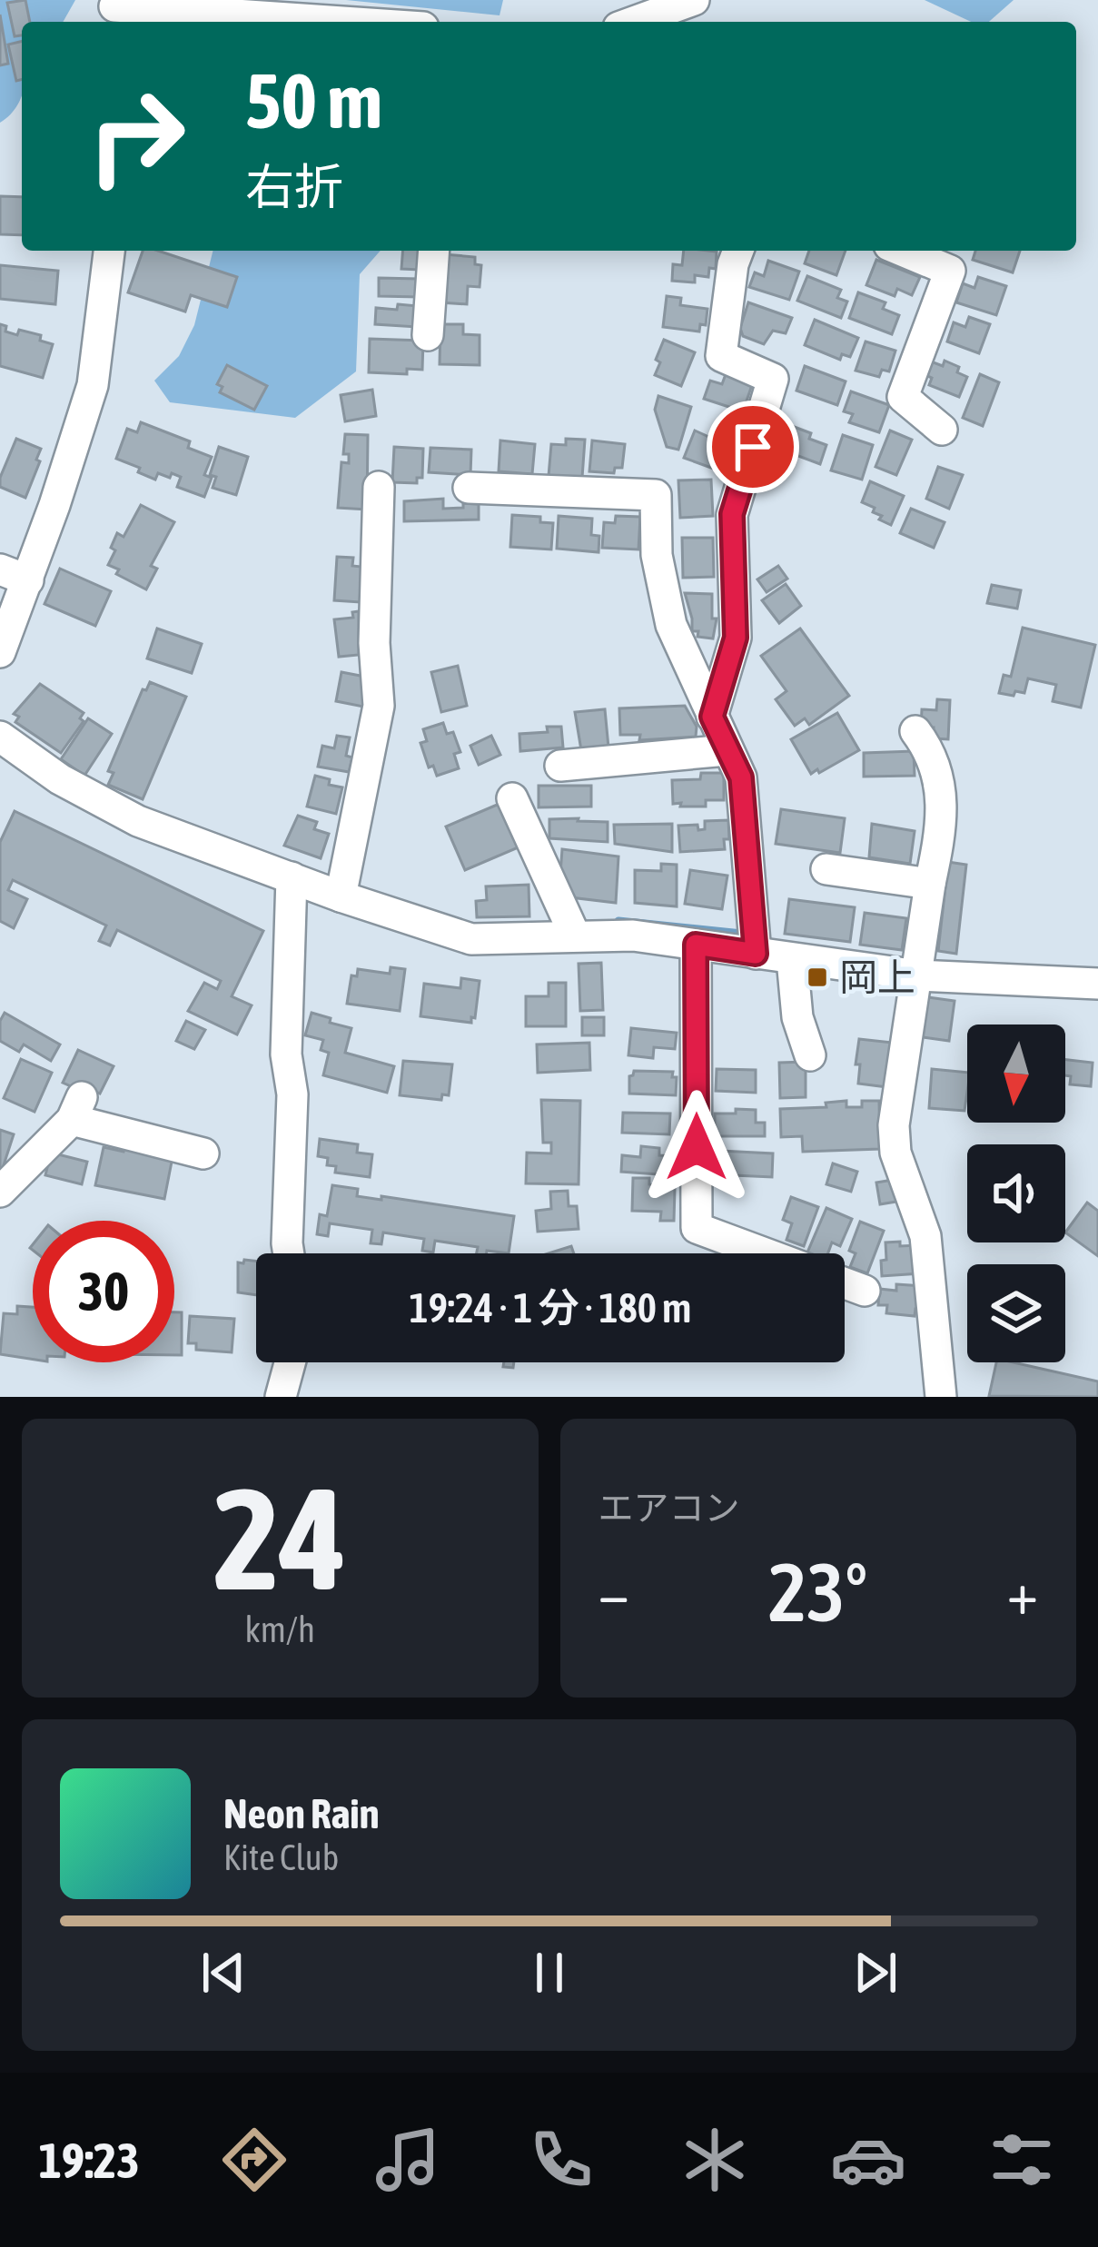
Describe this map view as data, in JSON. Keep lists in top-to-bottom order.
{
  "places": {
    "transit": ["岡上"]
  },
  "north": "bottom",
  "page": {
    "turn": ["50 m", "右折"],
    "limit": "30",
    "trip": "19:24 · 1 分 · 180 m",
    "tile": [
      ["24", "km/h"],
      "エアコン"
    ],
    "heat": ["−", "23°", "+"],
    "song": ["Neon Rain", "Kite Club"],
    "tabs": "19:23"
  }
}
